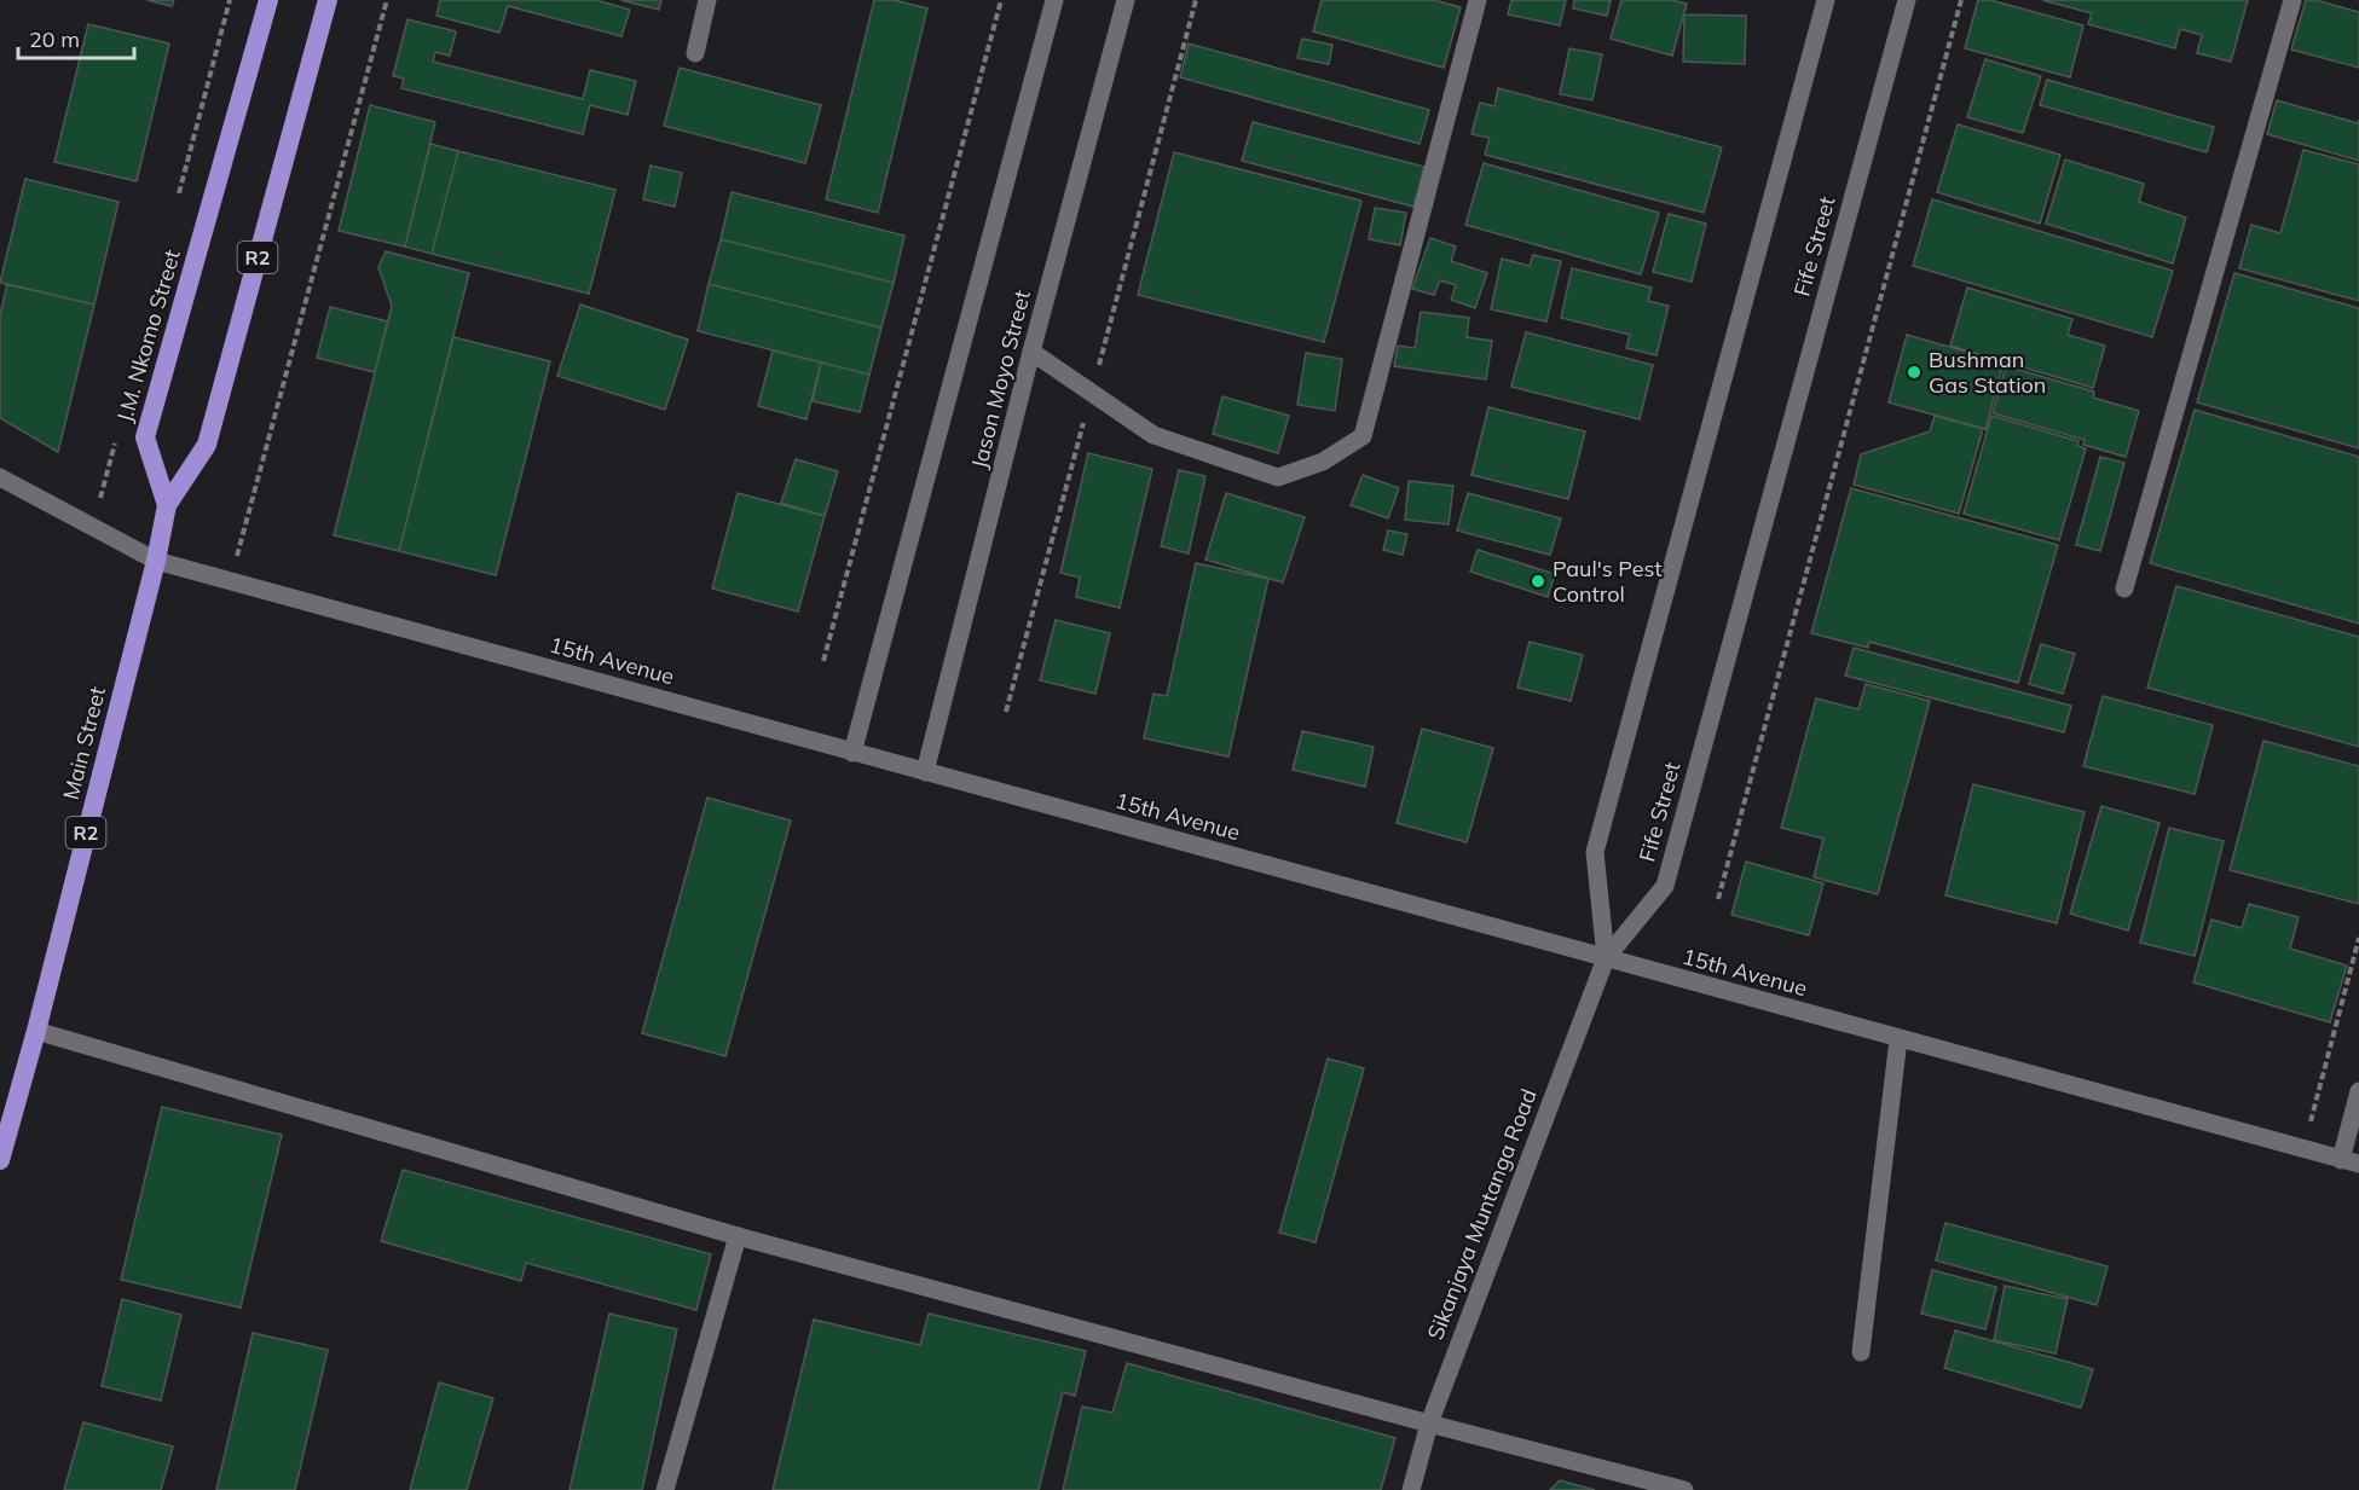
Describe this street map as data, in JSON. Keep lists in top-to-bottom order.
{
  "streets": {
    "highway": ["R2", "J.M. Nkomo Street", "Main Street"],
    "street": [
      "Fife Street",
      "Jason Moyo Street",
      "15th Avenue",
      "Sikanjaya Muntanga Road"
    ]
  },
  "crossings": [
    ["Fife Street", "15th Avenue"],
    ["Fife Street", "Sikanjaya Muntanga Road"],
    ["R2", "J.M. Nkomo Street"],
    ["R2", "Main Street"],
    ["J.M. Nkomo Street", "Main Street"],
    ["Jason Moyo Street", "15th Avenue"],
    ["15th Avenue", "Main Street"],
    ["15th Avenue", "Sikanjaya Muntanga Road"]
  ],
  "places": ["Bushman Gas Station", "Paul's Pest Control"],
  "scale_bar": "20 m"
}
